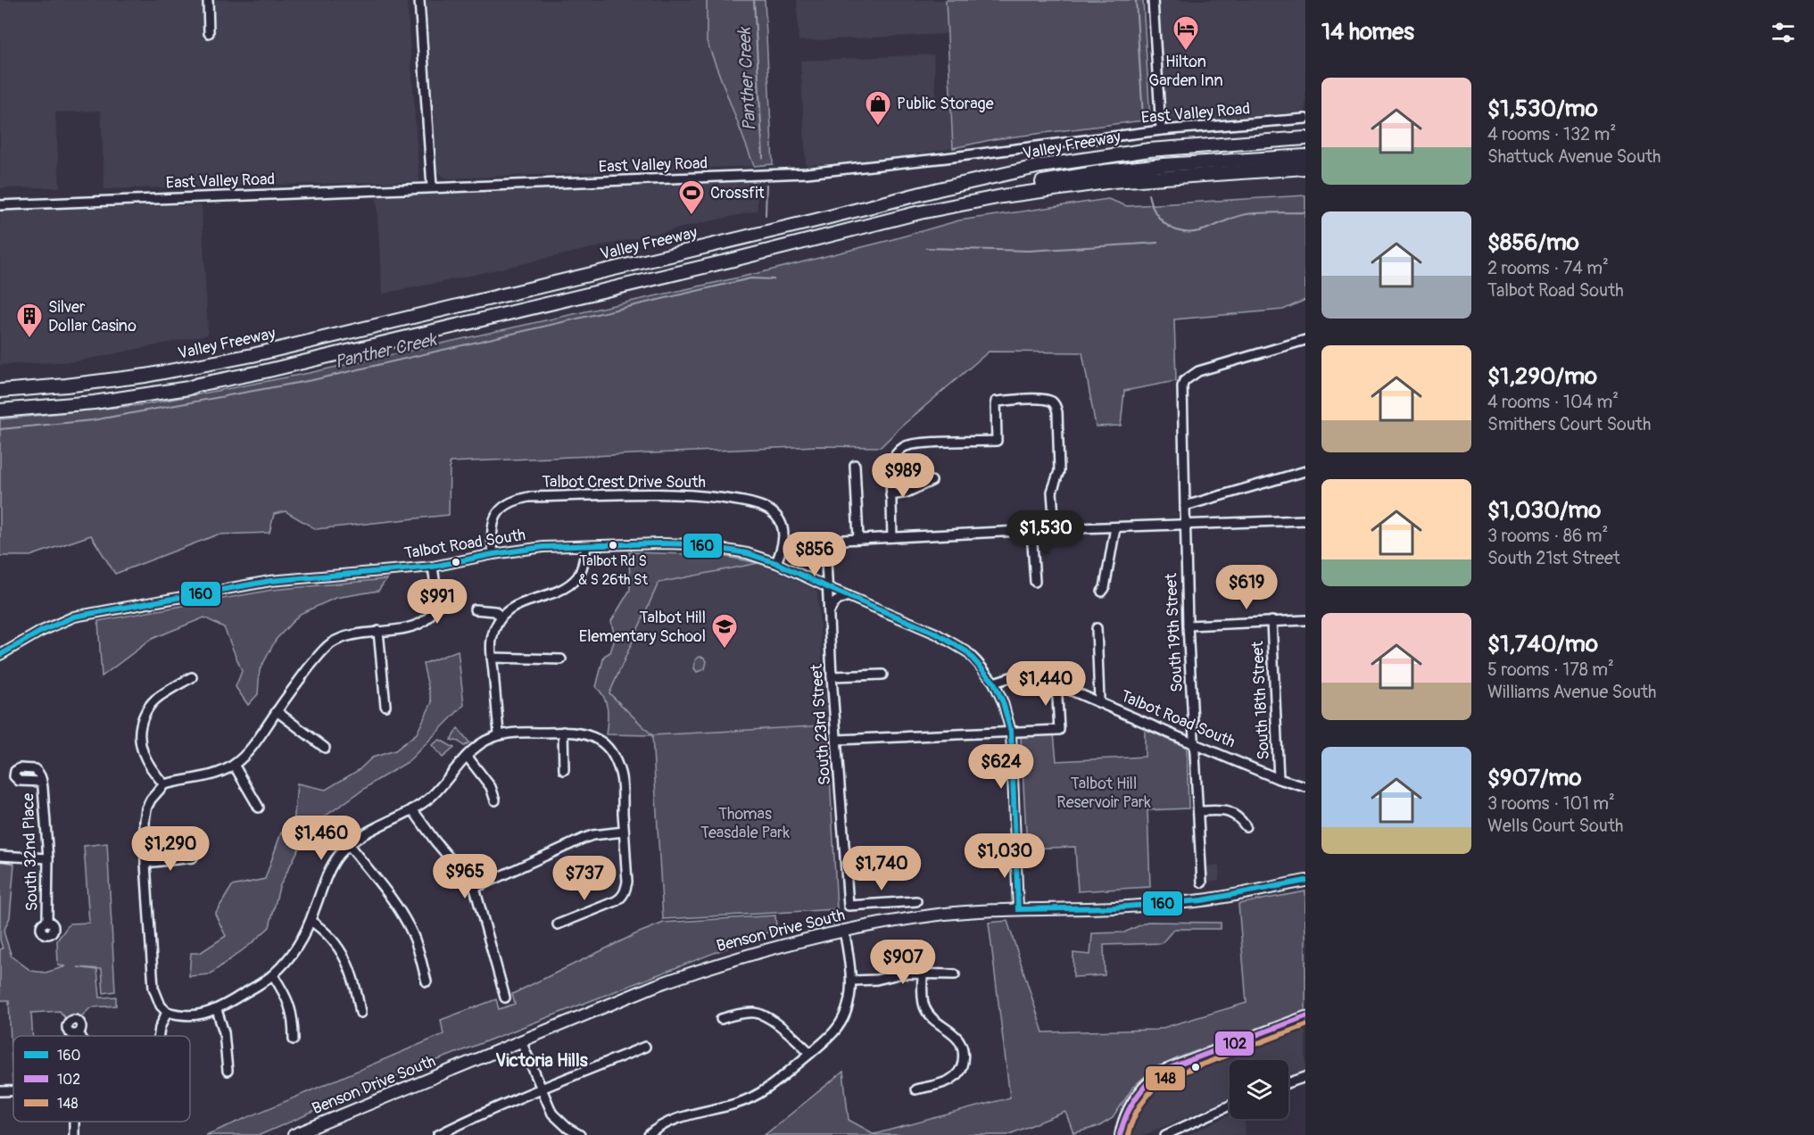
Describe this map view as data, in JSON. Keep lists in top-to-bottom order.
{
  "streets": {
    "highway": ["Valley Freeway"],
    "main road": ["Benson Drive South"],
    "street": [
      "East Valley Road",
      "Talbot Crest Drive South",
      "Talbot Road South",
      "South 19th Street",
      "South 18th Street",
      "South 23rd Street",
      "South 32nd Place"
    ]
  },
  "crossings": [
    ["Talbot Crest Drive South", "Talbot Road South"],
    ["Talbot Road South", "South 19th Street"],
    ["Talbot Road South", "South 18th Street"],
    ["Talbot Road South", "South 23rd Street"]
  ],
  "districts": ["Victoria Hills"],
  "water": ["Panther Creek"],
  "parks": ["Talbot Hill Reservoir Park", "Thomas Teasdale Park"],
  "places": {
    "hotel": ["Hilton Garden Inn"],
    "shop": ["Public Storage"],
    "sports": ["Crossfit"],
    "building": ["Silver Dollar Casino"],
    "other": ["Talbot Rd S & S 26th St"],
    "school or university": ["Talbot Hill Elementary School"]
  },
  "lines": ["transit line 160", "transit line 102", "transit line 148"],
  "legend": ["160", "102", "148"],
  "page": {
    "heading": "14 homes",
    "list": [
      {
        "name": "$1,530/mo",
        "note": "4 rooms · 132 m² · Shattuck Avenue South"
      },
      {
        "name": "$856/mo",
        "note": "2 rooms · 74 m² · Talbot Road South"
      },
      {
        "name": "$1,290/mo",
        "note": "4 rooms · 104 m² · Smithers Court South"
      },
      {
        "name": "$1,030/mo",
        "note": "3 rooms · 86 m² · South 21st Street"
      },
      {
        "name": "$1,740/mo",
        "note": "5 rooms · 178 m² · Williams Avenue South"
      },
      {
        "name": "$907/mo",
        "note": "3 rooms · 101 m² · Wells Court South"
      }
    ],
    "price": [
      "$989",
      "$1,530",
      "$856",
      "$619",
      "$991",
      "$1,440",
      "$624",
      "$1,460",
      "$1,290",
      "$1,030",
      "$1,740",
      "$965",
      "$737",
      "$907"
    ]
  }
}
